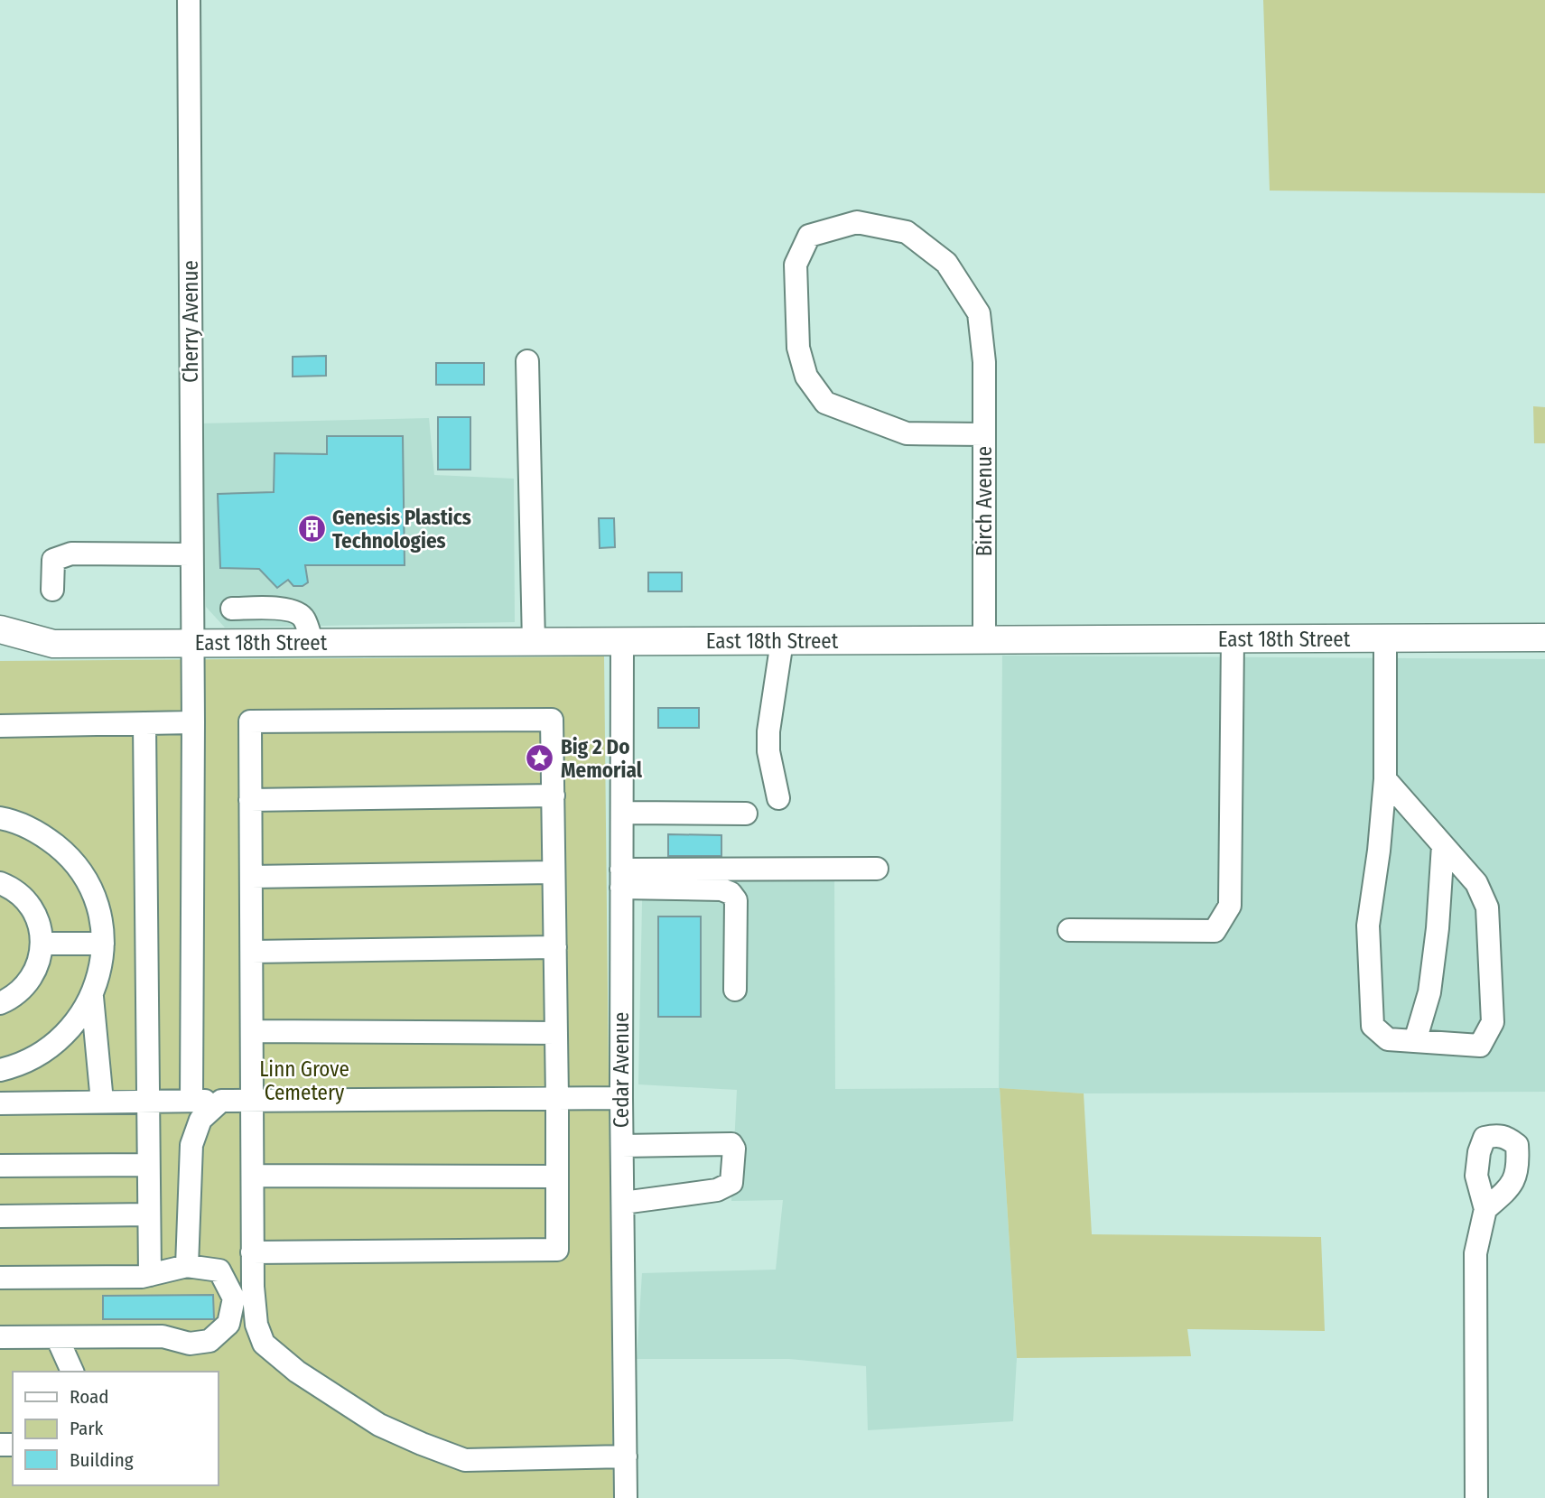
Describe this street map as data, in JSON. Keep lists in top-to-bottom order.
{
  "streets": {
    "main road": ["East 18th Street"],
    "street": ["Cherry Avenue", "Birch Avenue", "Cedar Avenue"]
  },
  "crossings": [
    ["Cherry Avenue", "East 18th Street"],
    ["Birch Avenue", "East 18th Street"],
    ["East 18th Street", "Cedar Avenue"]
  ],
  "parks": ["Linn Grove Cemetery"],
  "places": {
    "building": ["Genesis Plastics Technologies"],
    "place": ["Big 2 Do Memorial"]
  },
  "legend": ["Road", "Park", "Building"]
}
